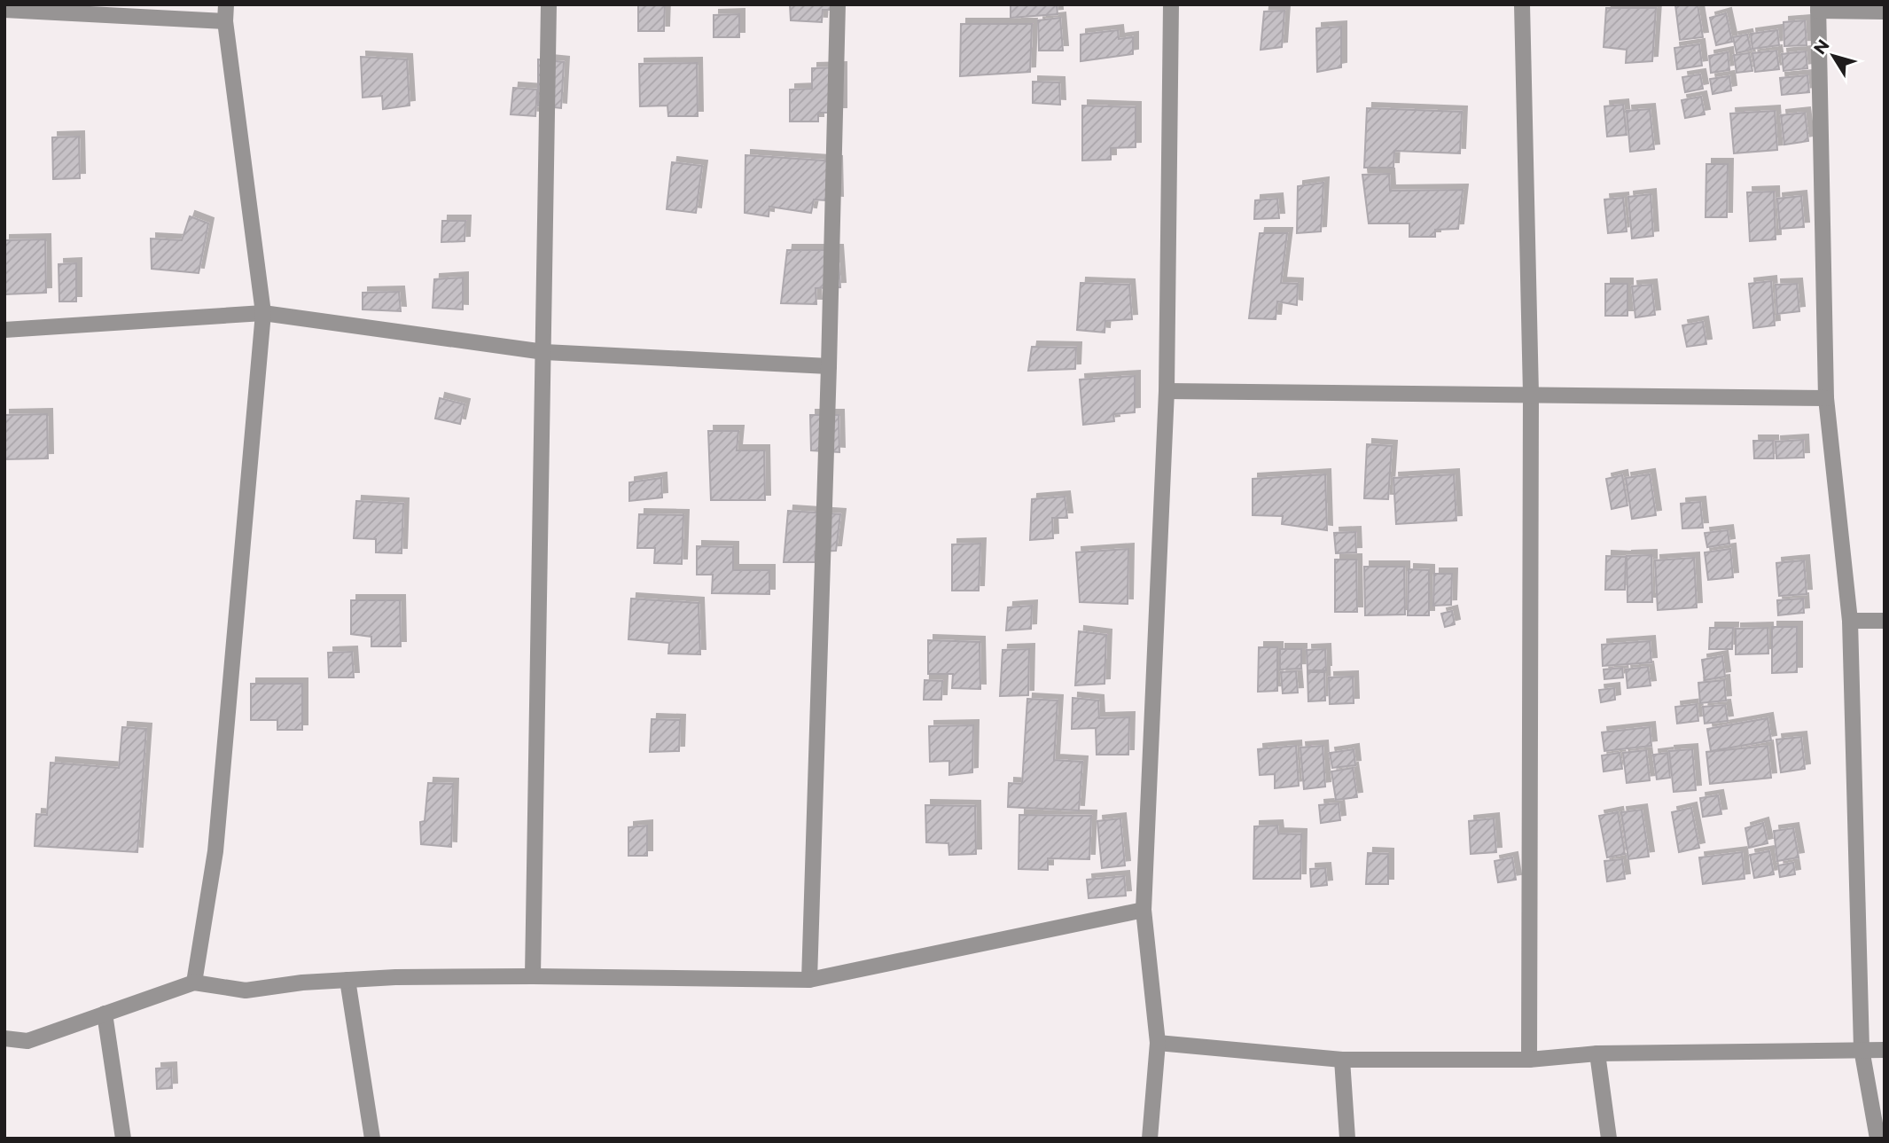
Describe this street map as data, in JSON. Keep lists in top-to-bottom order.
{
  "north": "top left"
}
